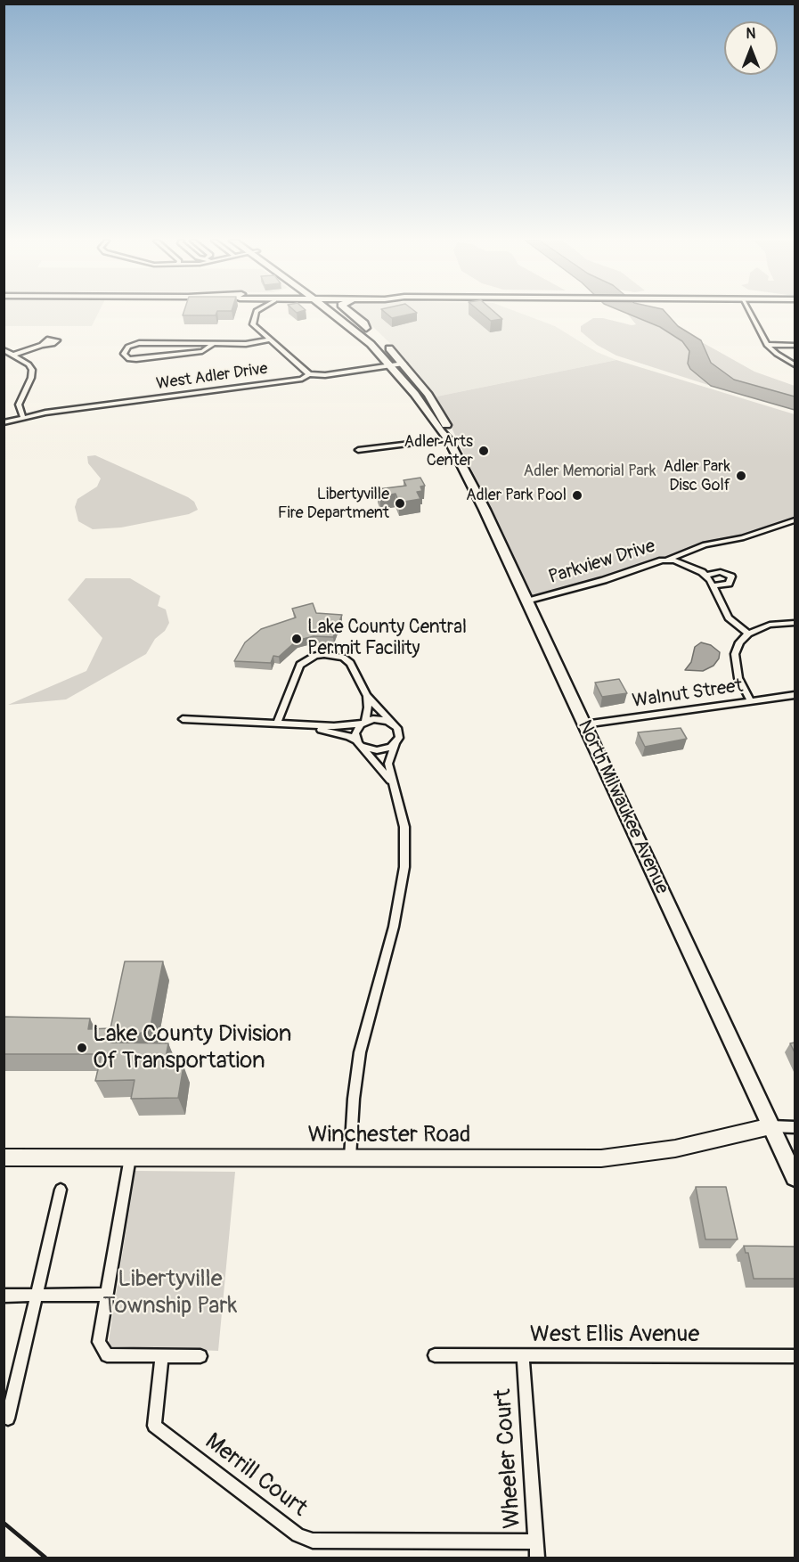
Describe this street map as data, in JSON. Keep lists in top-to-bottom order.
{
  "streets": {
    "main road": ["North Milwaukee Avenue", "Winchester Road"],
    "street": [
      "West Adler Drive",
      "Parkview Drive",
      "Walnut Street",
      "West Ellis Avenue",
      "Wheeler Court",
      "Merrill Court"
    ]
  },
  "crossings": [
    ["West Adler Drive", "North Milwaukee Avenue"],
    ["Parkview Drive", "North Milwaukee Avenue"],
    ["Walnut Street", "North Milwaukee Avenue"],
    ["North Milwaukee Avenue", "Winchester Road"],
    ["West Ellis Avenue", "Wheeler Court"],
    ["Wheeler Court", "Merrill Court"]
  ],
  "parks": ["Adler Memorial Park", "Libertyville Township Park"],
  "places": [
    "Adler Arts Center",
    "Adler Park Disc Golf",
    "Adler Park Pool",
    "Libertyville Fire Department",
    "Lake County Central Permit Facility",
    "Lake County Division Of Transportation"
  ],
  "north": "top"
}
